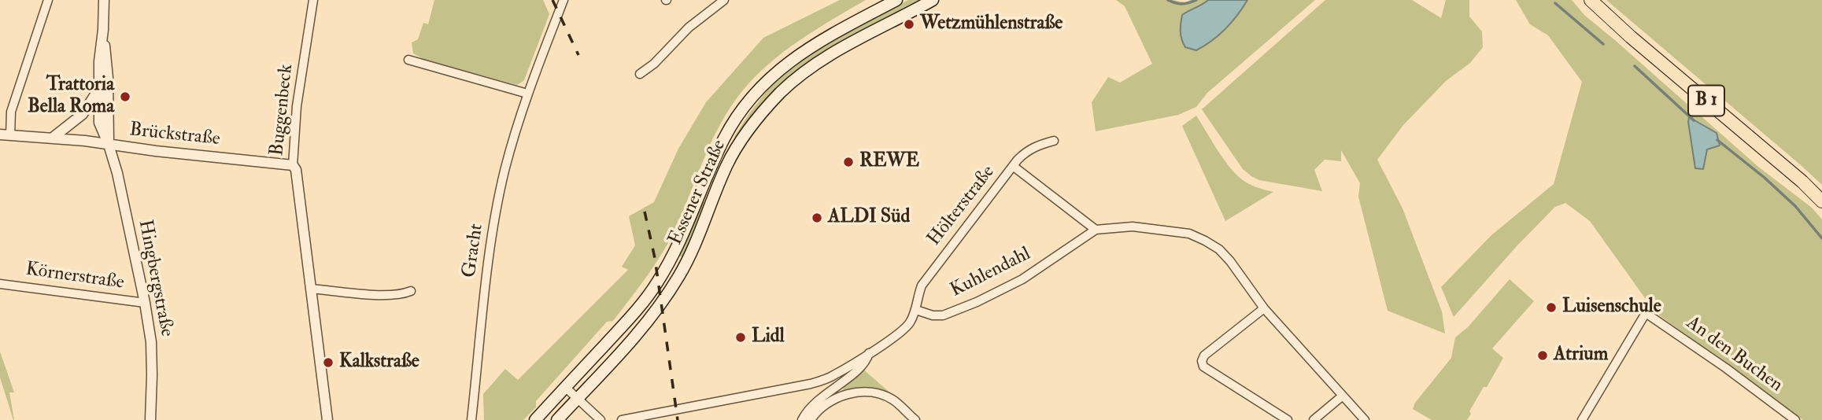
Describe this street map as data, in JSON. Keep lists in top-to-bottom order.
{
  "streets": {
    "main road": ["B 1", "Essener Straße"],
    "street": [
      "Buggenbeck",
      "Brückstraße",
      "Hölterstraße",
      "Gracht",
      "Kuhlendahl",
      "Körnerstraße",
      "Hingbergstraße",
      "An den Buchen"
    ]
  },
  "crossings": [
    ["Buggenbeck", "Brückstraße"],
    ["Brückstraße", "Hingbergstraße"],
    ["Hölterstraße", "Kuhlendahl"],
    ["Körnerstraße", "Hingbergstraße"]
  ],
  "places": [
    "Wetzmühlenstraße",
    "Trattoria Bella Roma",
    "REWE",
    "ALDI Süd",
    "Luisenschule",
    "Lidl",
    "Atrium",
    "Kalkstraße"
  ]
}
